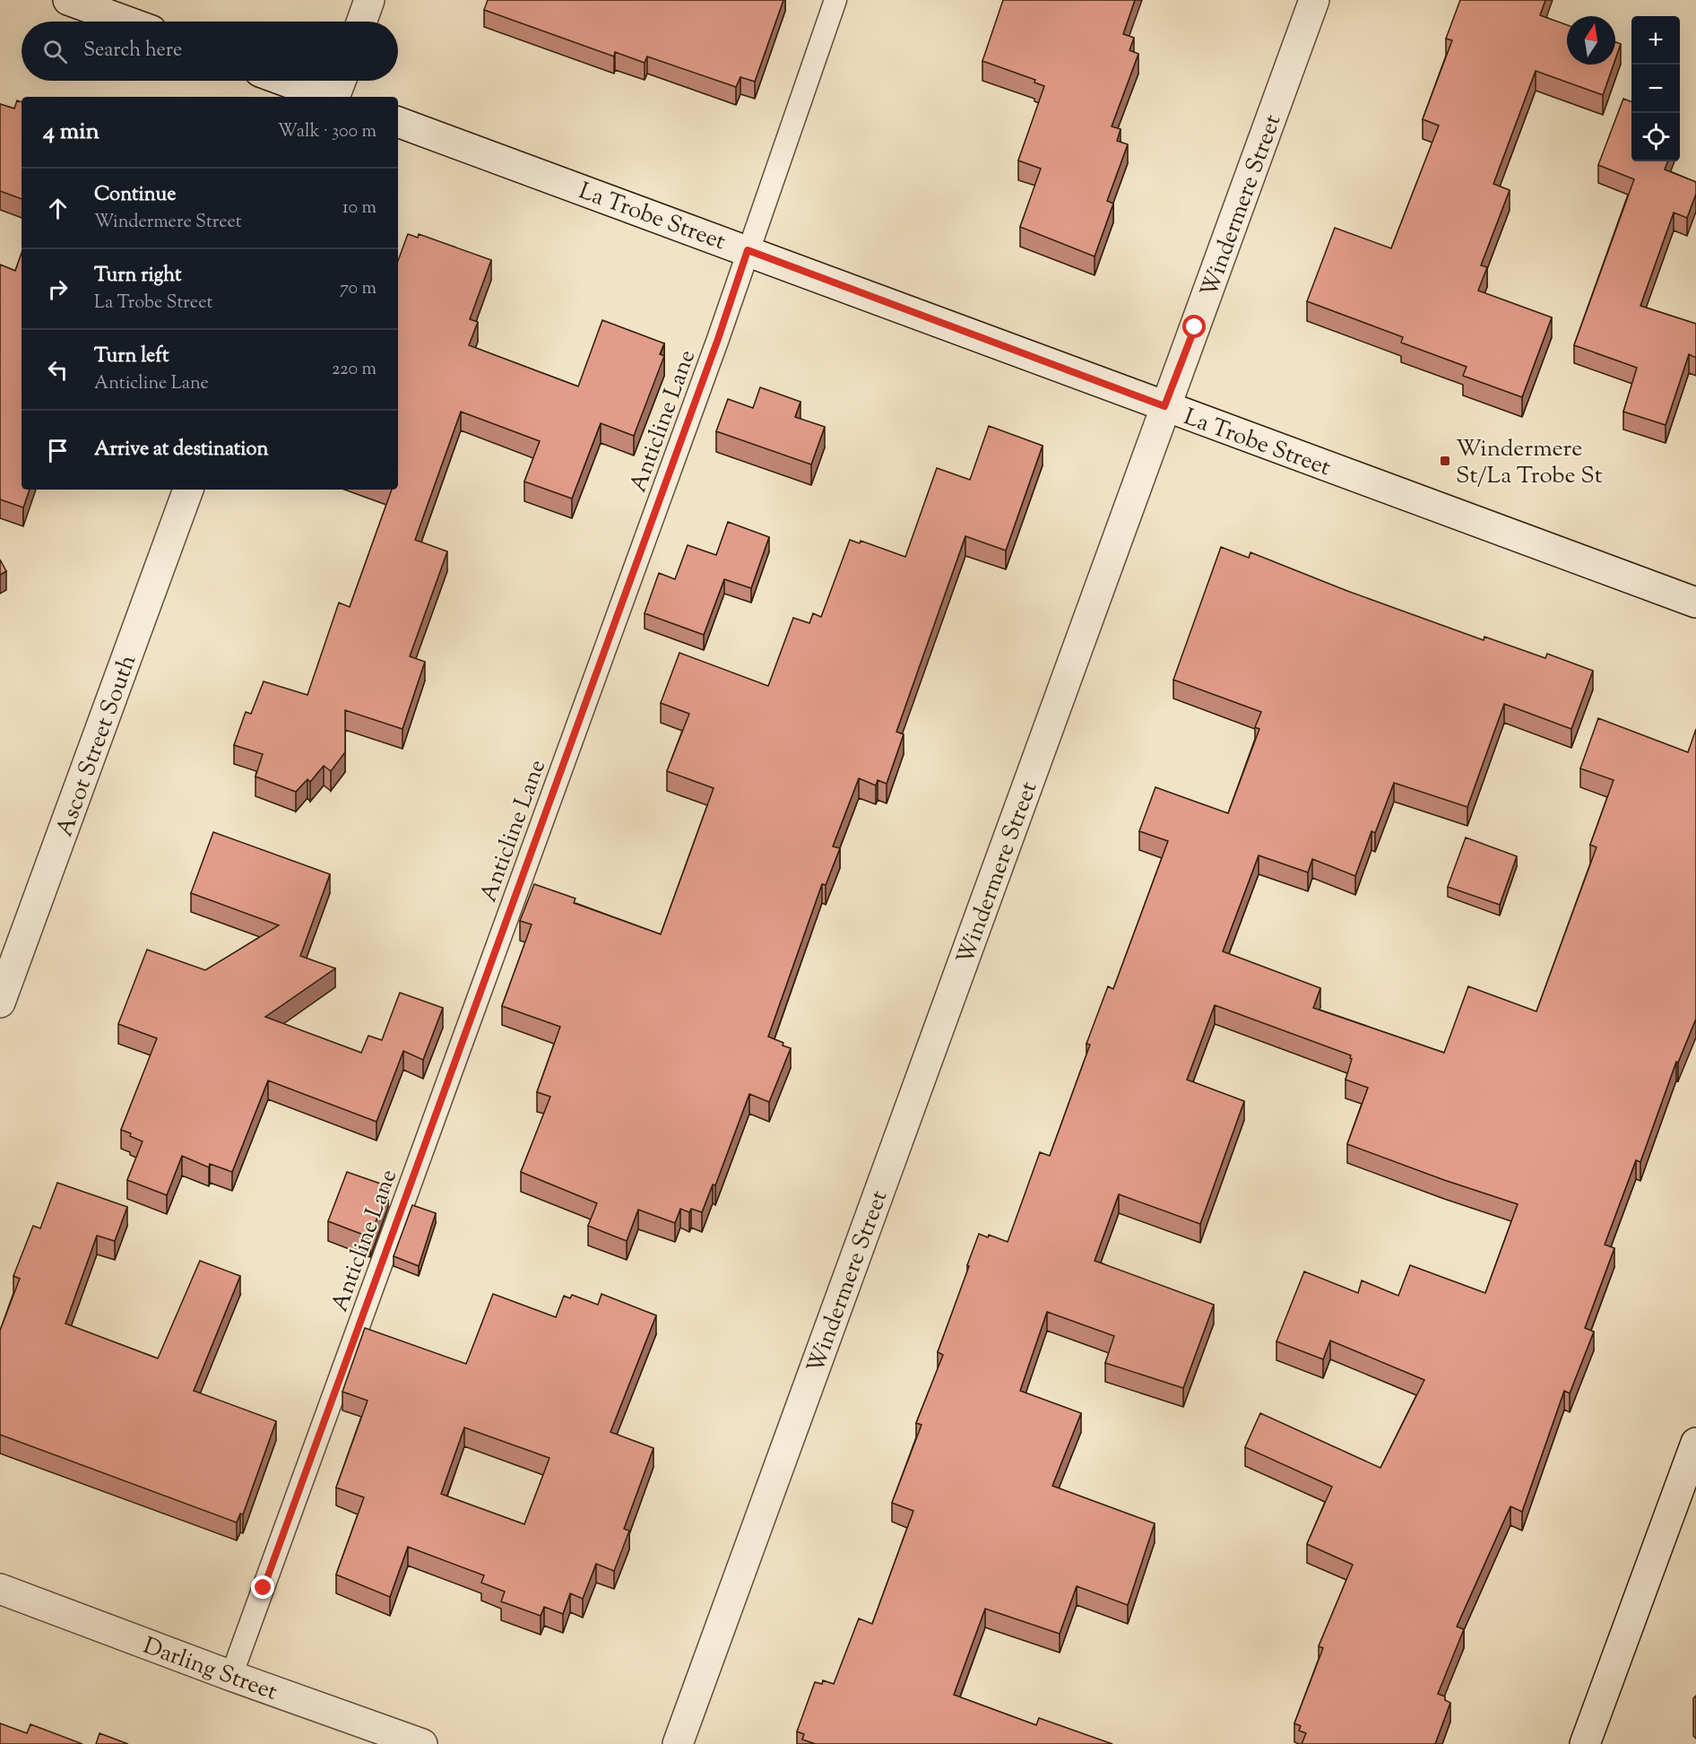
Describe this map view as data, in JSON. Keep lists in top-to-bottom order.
{
  "streets": {
    "street": [
      "Windermere Street",
      "La Trobe Street",
      "Ascot Street South",
      "Darling Street"
    ],
    "lane": ["Anticline Lane"]
  },
  "crossings": [
    ["Windermere Street", "La Trobe Street"],
    ["La Trobe Street", "Anticline Lane"],
    ["Anticline Lane", "Darling Street"]
  ],
  "places": {
    "transit": ["Windermere St/La Trobe St"]
  },
  "north": "top",
  "page": {
    "map_buttons": ["+", "−"],
    "search": "Search here",
    "heading": ["4 min", "Walk · 300 m"],
    "list": [
      ["Continue", "Windermere Street", "10 m"],
      ["Turn right", "La Trobe Street", "70 m"],
      ["Turn left", "Anticline Lane", "220 m"],
      "Arrive at destination"
    ]
  }
}
